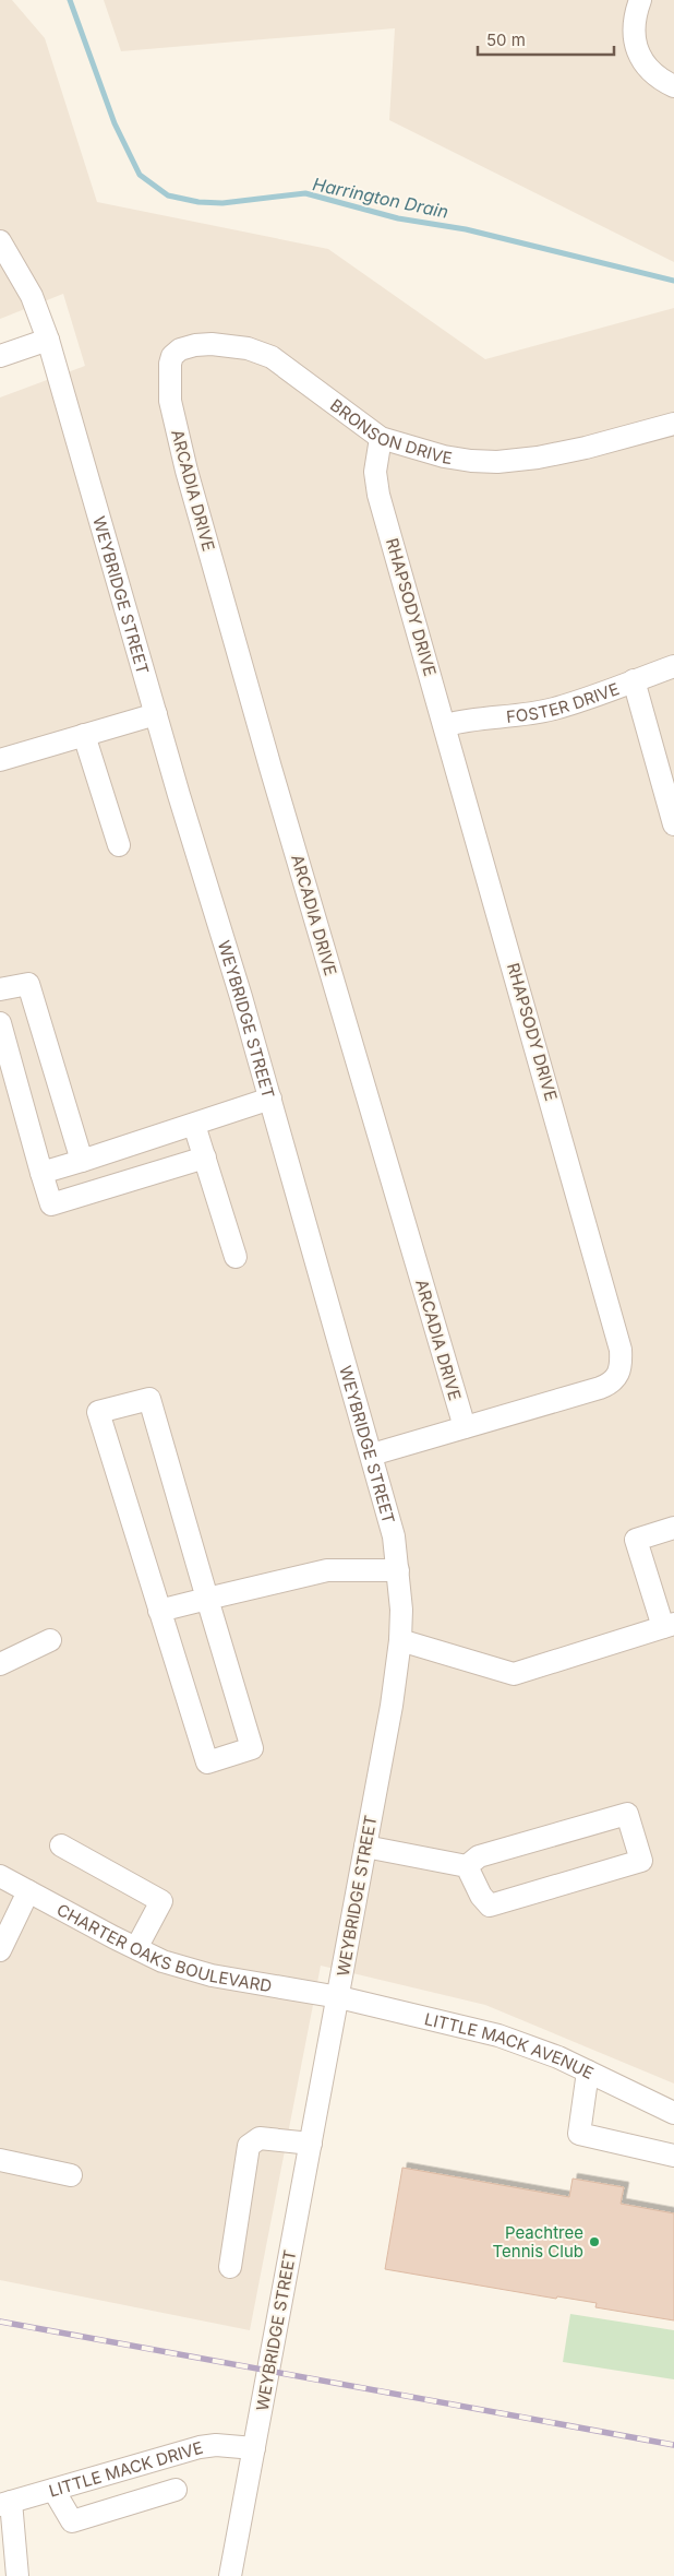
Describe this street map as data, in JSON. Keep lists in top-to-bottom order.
{
  "streets": {
    "street": [
      "BRONSON DRIVE",
      "ARCADIA DRIVE",
      "WEYBRIDGE STREET",
      "RHAPSODY DRIVE",
      "FOSTER DRIVE",
      "CHARTER OAKS BOULEVARD",
      "LITTLE MACK AVENUE",
      "LITTLE MACK DRIVE"
    ]
  },
  "crossings": [
    ["BRONSON DRIVE", "ARCADIA DRIVE"],
    ["BRONSON DRIVE", "RHAPSODY DRIVE"],
    ["ARCADIA DRIVE", "RHAPSODY DRIVE"],
    ["WEYBRIDGE STREET", "RHAPSODY DRIVE"],
    ["WEYBRIDGE STREET", "CHARTER OAKS BOULEVARD"],
    ["WEYBRIDGE STREET", "LITTLE MACK AVENUE"],
    ["WEYBRIDGE STREET", "LITTLE MACK DRIVE"],
    ["RHAPSODY DRIVE", "FOSTER DRIVE"],
    ["CHARTER OAKS BOULEVARD", "LITTLE MACK AVENUE"]
  ],
  "water": ["Harrington Drain"],
  "places": ["Peachtree Tennis Club"],
  "scale_bar": "50 m"
}
